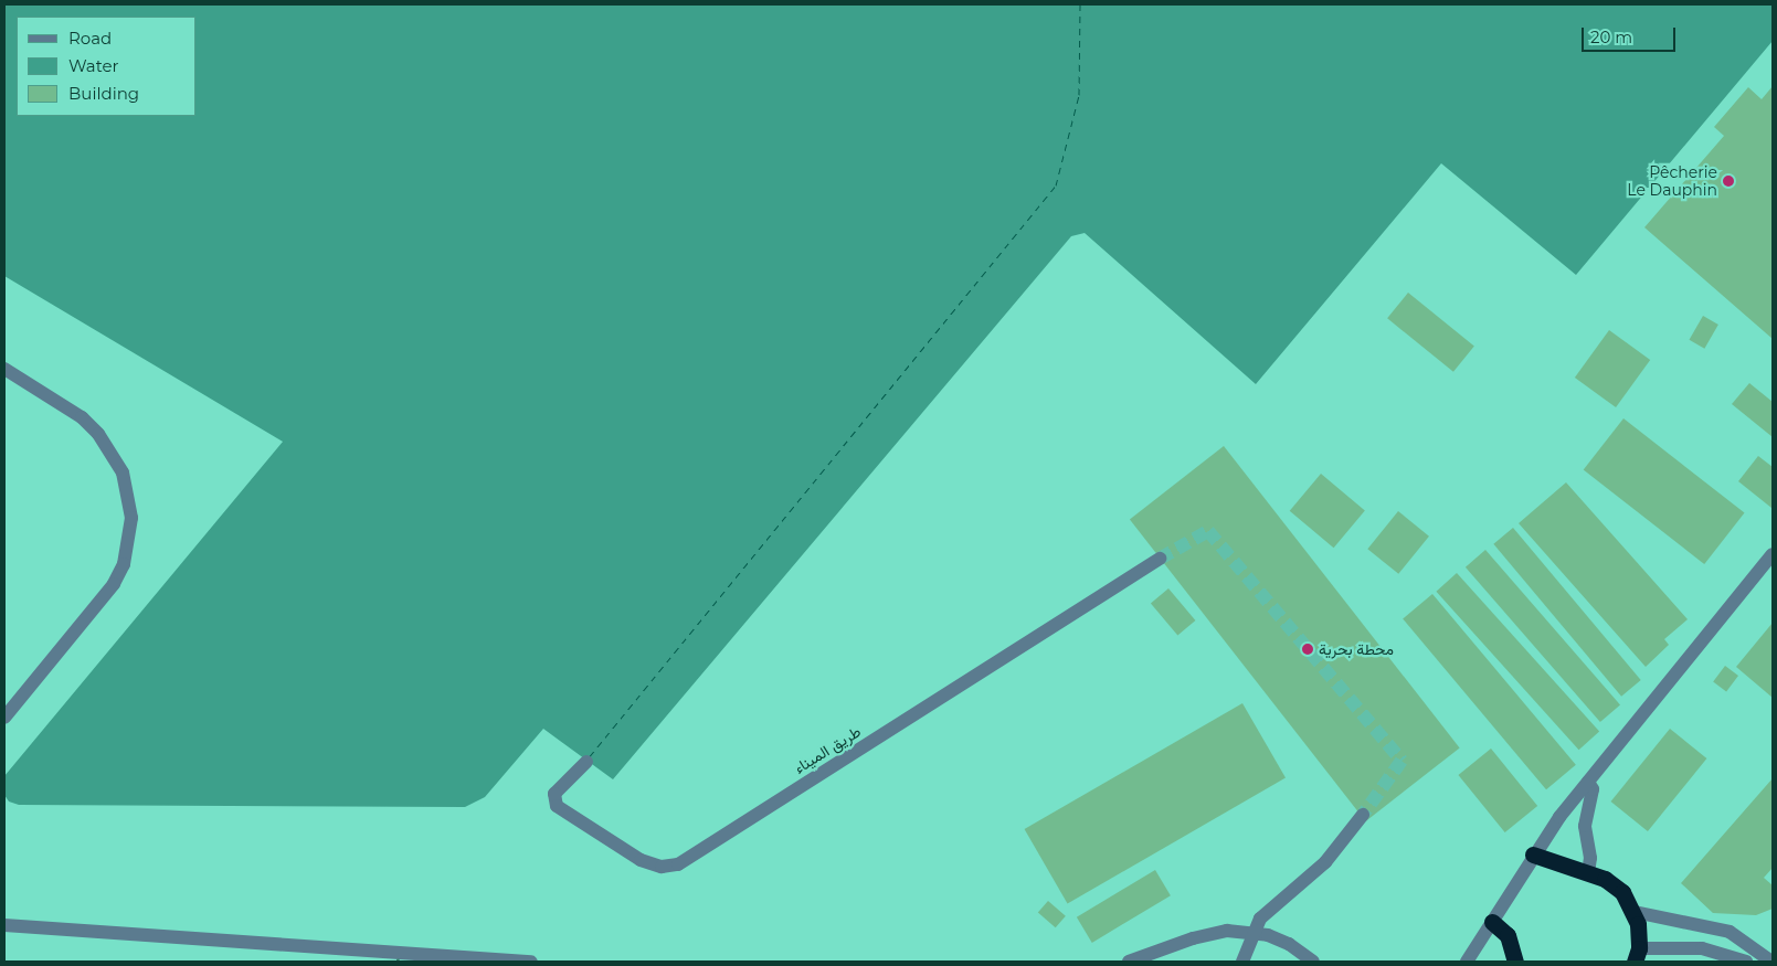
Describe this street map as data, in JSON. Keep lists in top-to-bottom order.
{
  "streets": {
    "street": ["طريق الميناء"]
  },
  "places": ["Pêcherie Le Dauphin", "محطة بحرية"],
  "legend": ["Road", "Water", "Building"],
  "scale_bar": "20 m"
}
